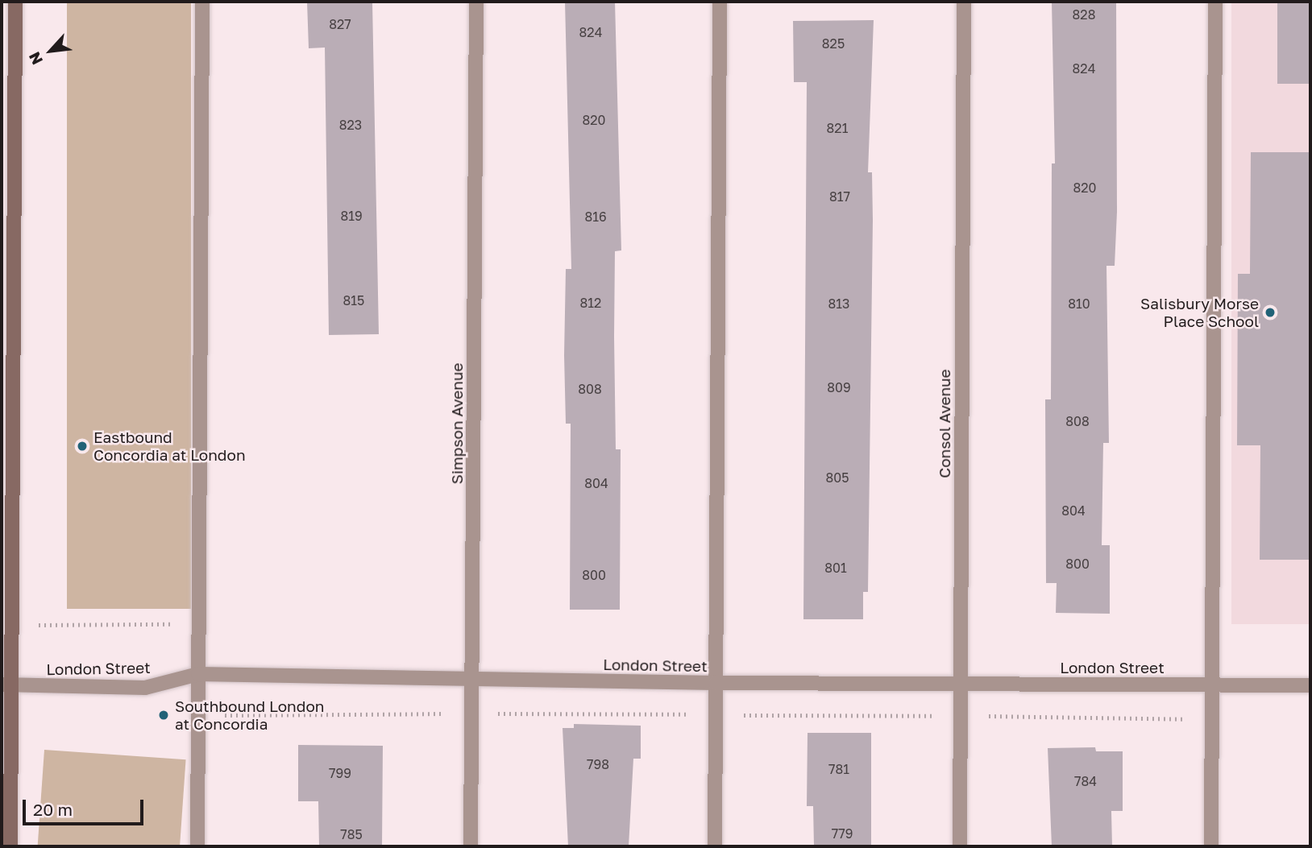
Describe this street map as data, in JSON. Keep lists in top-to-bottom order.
{
  "streets": {
    "street": ["Simpson Avenue", "Consol Avenue", "London Street"]
  },
  "crossings": [
    ["Simpson Avenue", "London Street"],
    ["Consol Avenue", "London Street"]
  ],
  "places": ["Salisbury Morse Place School", "Eastbound Concordia at London", "Southbound London at Concordia"],
  "house_numbers": [
    "828",
    "827",
    "824",
    "825",
    "824",
    "820",
    "823",
    "821",
    "820",
    "817",
    "819",
    "816",
    "815",
    "812",
    "813",
    "810",
    "809",
    "808",
    "808",
    "805",
    "804",
    "804",
    "800",
    "801",
    "800",
    "798",
    "781",
    "799",
    "784",
    "779",
    "785"
  ],
  "scale_bar": "20 m",
  "north": "bottom left"
}
